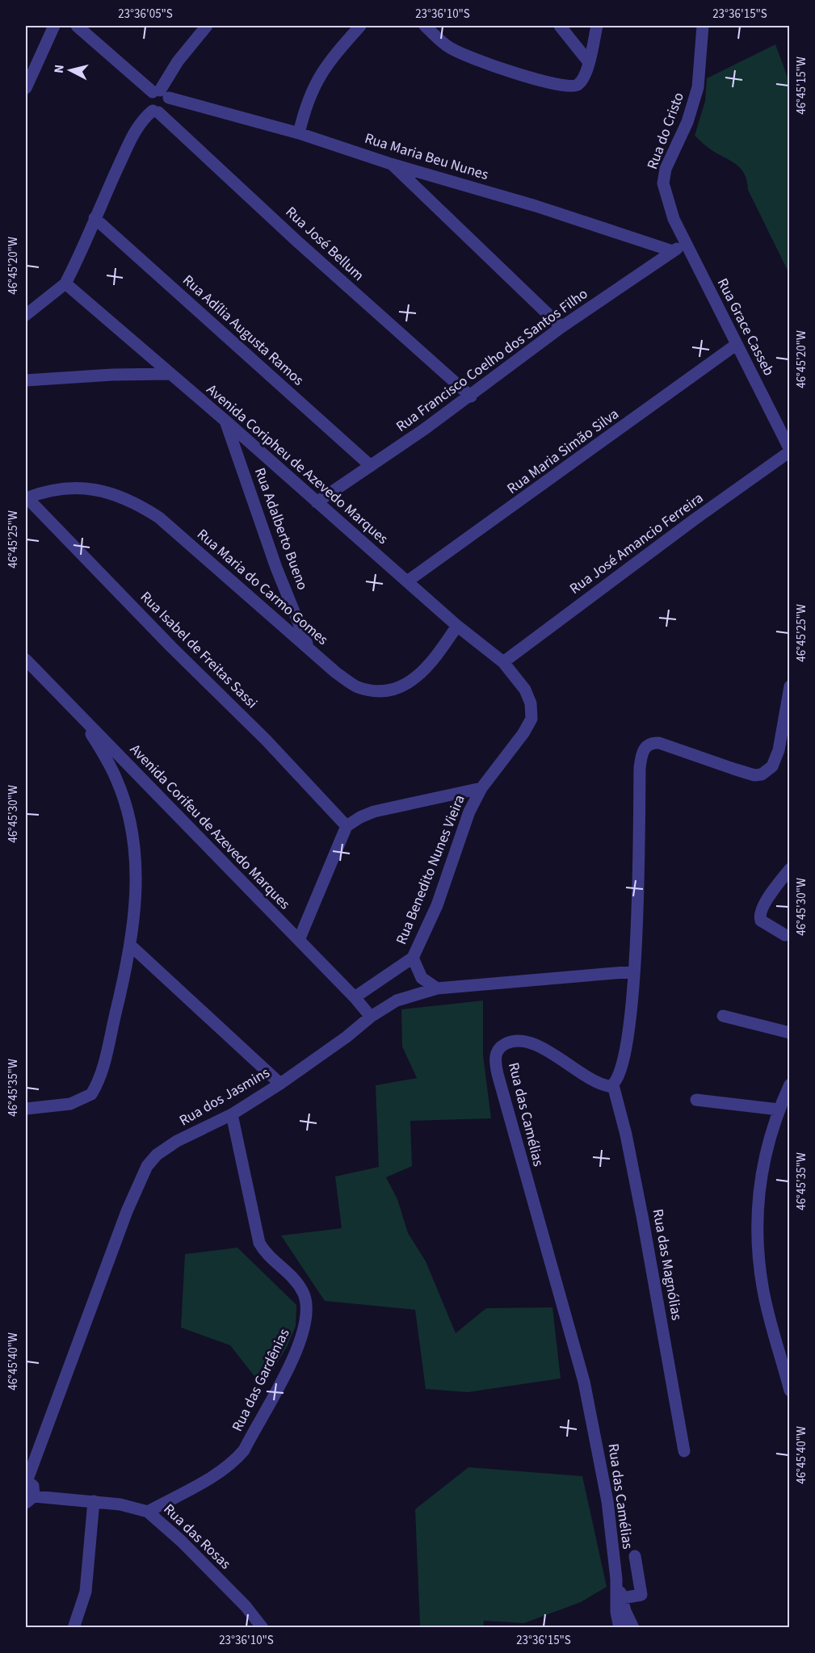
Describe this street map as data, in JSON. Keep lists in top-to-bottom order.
{
  "streets": {
    "street": [
      "Rua do Cristo",
      "Rua Maria Beu Nunes",
      "Rua José Bellum",
      "Rua Grace Casseb",
      "Rua Adília Augusta Ramos",
      "Rua Francisco Coelho dos Santos Filho",
      "Rua Maria Simão Silva",
      "Avenida Coripheu de Azevedo Marques",
      "Rua Adalberto Bueno",
      "Rua José Amancio Ferreira",
      "Rua Maria do Carmo Gomes",
      "Rua Isabel de Freitas Sassi",
      "Avenida Corifeu de Azevedo Marques",
      "Rua Benedito Nunes Vieira",
      "Rua dos Jasmins",
      "Rua das Camélias",
      "Rua das Magnólias",
      "Rua das Gardênias",
      "Rua das Rosas"
    ]
  },
  "crossings": [
    ["Rua do Cristo", "Rua Grace Casseb"],
    ["Rua do Cristo", "Rua Francisco Coelho dos Santos Filho"],
    ["Rua Maria Beu Nunes", "Rua Francisco Coelho dos Santos Filho"],
    ["Rua José Bellum", "Rua Francisco Coelho dos Santos Filho"],
    ["Rua Grace Casseb", "Rua Francisco Coelho dos Santos Filho"],
    ["Rua Grace Casseb", "Rua Maria Simão Silva"],
    ["Rua Grace Casseb", "Rua José Amancio Ferreira"],
    ["Rua Adília Augusta Ramos", "Rua Francisco Coelho dos Santos Filho"],
    ["Rua Francisco Coelho dos Santos Filho", "Avenida Coripheu de Azevedo Marques"],
    ["Rua Maria Simão Silva", "Avenida Coripheu de Azevedo Marques"],
    ["Avenida Coripheu de Azevedo Marques", "Rua Adalberto Bueno"],
    ["Avenida Coripheu de Azevedo Marques", "Rua José Amancio Ferreira"],
    ["Avenida Coripheu de Azevedo Marques", "Rua Maria do Carmo Gomes"],
    ["Avenida Coripheu de Azevedo Marques", "Rua Benedito Nunes Vieira"],
    ["Rua Adalberto Bueno", "Rua Maria do Carmo Gomes"],
    ["Rua Maria do Carmo Gomes", "Rua Isabel de Freitas Sassi"],
    ["Avenida Corifeu de Azevedo Marques", "Rua dos Jasmins"],
    ["Rua Benedito Nunes Vieira", "Rua dos Jasmins"],
    ["Rua dos Jasmins", "Rua das Gardênias"],
    ["Rua das Camélias", "Rua das Magnólias"],
    ["Rua das Gardênias", "Rua das Rosas"]
  ],
  "north": "left",
  "coordinates": [
    "23°36'05\"S",
    "23°36'10\"S",
    "23°36'15\"S",
    "46°45'15\"W",
    "46°45'20\"W",
    "46°45'25\"W",
    "46°45'30\"W",
    "46°45'35\"W",
    "46°45'40\"W"
  ]
}
